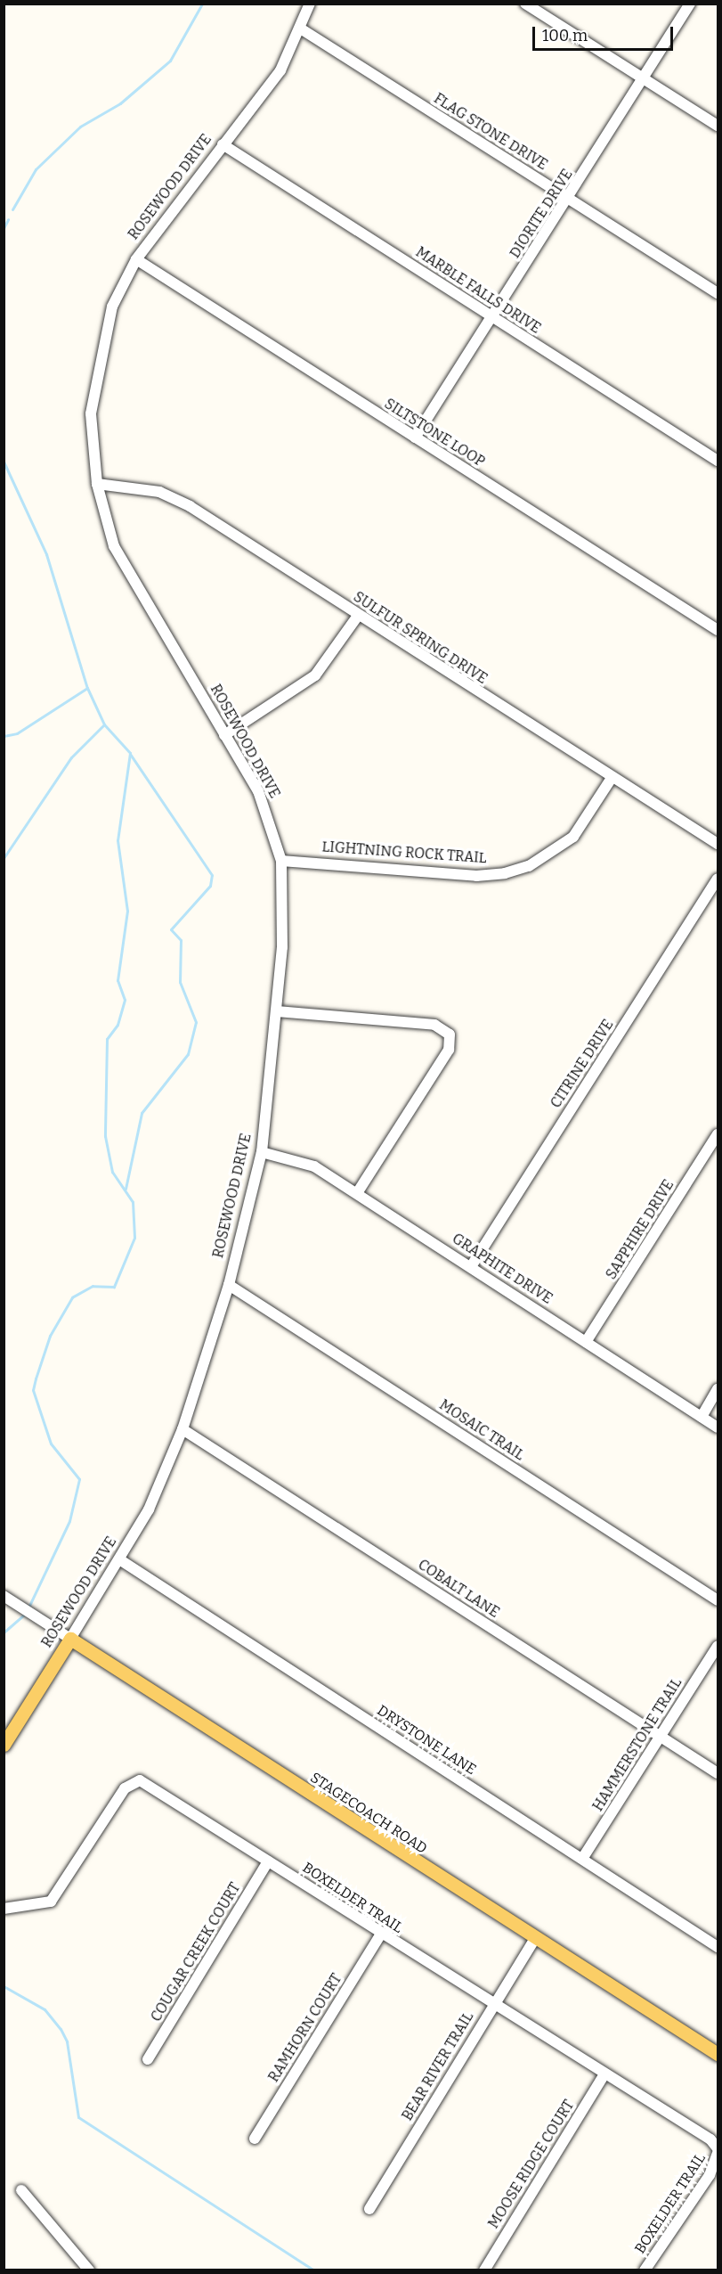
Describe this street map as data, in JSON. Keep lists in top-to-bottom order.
{
  "streets": {
    "main road": ["ROSEWOOD DRIVE", "STAGECOACH ROAD"],
    "street": [
      "FLAG STONE DRIVE",
      "DIORITE DRIVE",
      "MARBLE FALLS DRIVE",
      "SILTSTONE LOOP",
      "SULFUR SPRING DRIVE",
      "LIGHTNING ROCK TRAIL",
      "CITRINE DRIVE",
      "SAPPHIRE DRIVE",
      "GRAPHITE DRIVE",
      "MOSAIC TRAIL",
      "COBALT LANE",
      "DRYSTONE LANE",
      "HAMMERSTONE TRAIL",
      "BOXELDER TRAIL",
      "COUGAR CREEK COURT",
      "RAMHORN COURT",
      "BEAR RIVER TRAIL",
      "MOOSE RIDGE COURT"
    ]
  },
  "crossings": [
    ["FLAG STONE DRIVE", "ROSEWOOD DRIVE"],
    ["FLAG STONE DRIVE", "DIORITE DRIVE"],
    ["ROSEWOOD DRIVE", "MARBLE FALLS DRIVE"],
    ["ROSEWOOD DRIVE", "SILTSTONE LOOP"],
    ["ROSEWOOD DRIVE", "SULFUR SPRING DRIVE"],
    ["ROSEWOOD DRIVE", "LIGHTNING ROCK TRAIL"],
    ["ROSEWOOD DRIVE", "GRAPHITE DRIVE"],
    ["ROSEWOOD DRIVE", "MOSAIC TRAIL"],
    ["ROSEWOOD DRIVE", "COBALT LANE"],
    ["ROSEWOOD DRIVE", "DRYSTONE LANE"],
    ["ROSEWOOD DRIVE", "STAGECOACH ROAD"],
    ["DIORITE DRIVE", "MARBLE FALLS DRIVE"],
    ["DIORITE DRIVE", "SILTSTONE LOOP"],
    ["SULFUR SPRING DRIVE", "LIGHTNING ROCK TRAIL"],
    ["CITRINE DRIVE", "GRAPHITE DRIVE"],
    ["SAPPHIRE DRIVE", "GRAPHITE DRIVE"],
    ["COBALT LANE", "HAMMERSTONE TRAIL"],
    ["DRYSTONE LANE", "HAMMERSTONE TRAIL"],
    ["STAGECOACH ROAD", "BEAR RIVER TRAIL"],
    ["BOXELDER TRAIL", "COUGAR CREEK COURT"],
    ["BOXELDER TRAIL", "RAMHORN COURT"],
    ["BOXELDER TRAIL", "BEAR RIVER TRAIL"],
    ["BOXELDER TRAIL", "MOOSE RIDGE COURT"]
  ],
  "scale_bar": "100 m"
}
